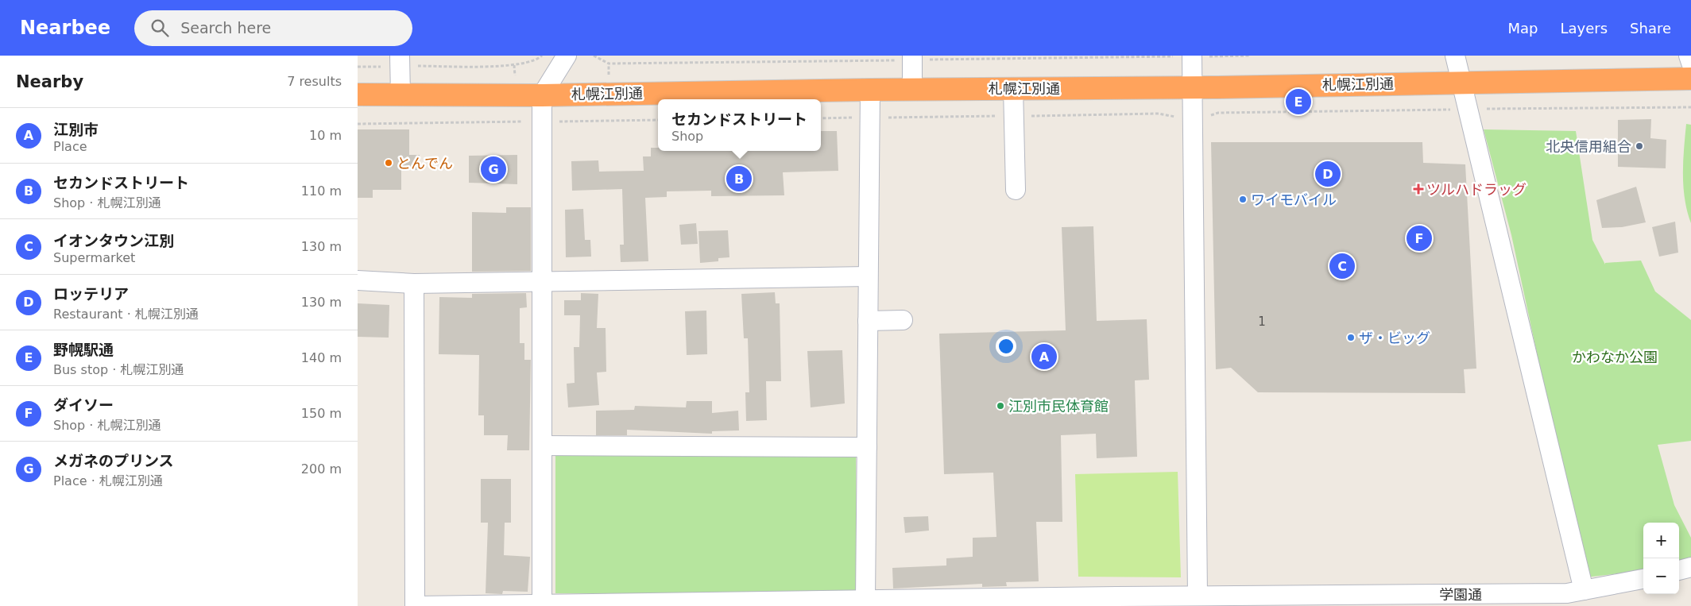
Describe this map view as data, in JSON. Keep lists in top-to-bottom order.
{
  "streets": {
    "highway": ["札幌江別通"],
    "street": ["学園通"]
  },
  "parks": ["かわなか公園"],
  "places": {
    "other": [
      "北央信用組合",
      "とんでん",
      "ワイモバイル",
      "ザ・ビッグ",
      "江別市民体育館"
    ],
    "health": ["ツルハドラッグ"]
  },
  "house_numbers": ["1"],
  "page": {
    "header": "Nearbee",
    "search": "Search here",
    "nav": ["Map", "Layers", "Share"],
    "heading": ["Nearby", "7 results"],
    "pins": [
      "E",
      "G",
      "D",
      "B",
      "F",
      "C",
      "A"
    ],
    "popup": ["セカンドストリート", "Shop"],
    "list": [
      {
        "mark": "A",
        "name": "江別市",
        "note": "Place",
        "value": "10 m"
      },
      {
        "mark": "B",
        "name": "セカンドストリート",
        "note": "Shop · 札幌江別通",
        "value": "110 m"
      },
      {
        "mark": "C",
        "name": "イオンタウン江別",
        "note": "Supermarket",
        "value": "130 m"
      },
      {
        "mark": "D",
        "name": "ロッテリア",
        "note": "Restaurant · 札幌江別通",
        "value": "130 m"
      },
      {
        "mark": "E",
        "name": "野幌駅通",
        "note": "Bus stop · 札幌江別通",
        "value": "140 m"
      },
      {
        "mark": "F",
        "name": "ダイソー",
        "note": "Shop · 札幌江別通",
        "value": "150 m"
      },
      {
        "mark": "G",
        "name": "メガネのプリンス",
        "note": "Place · 札幌江別通",
        "value": "200 m"
      }
    ],
    "map_buttons": ["+", "−"]
  }
}
